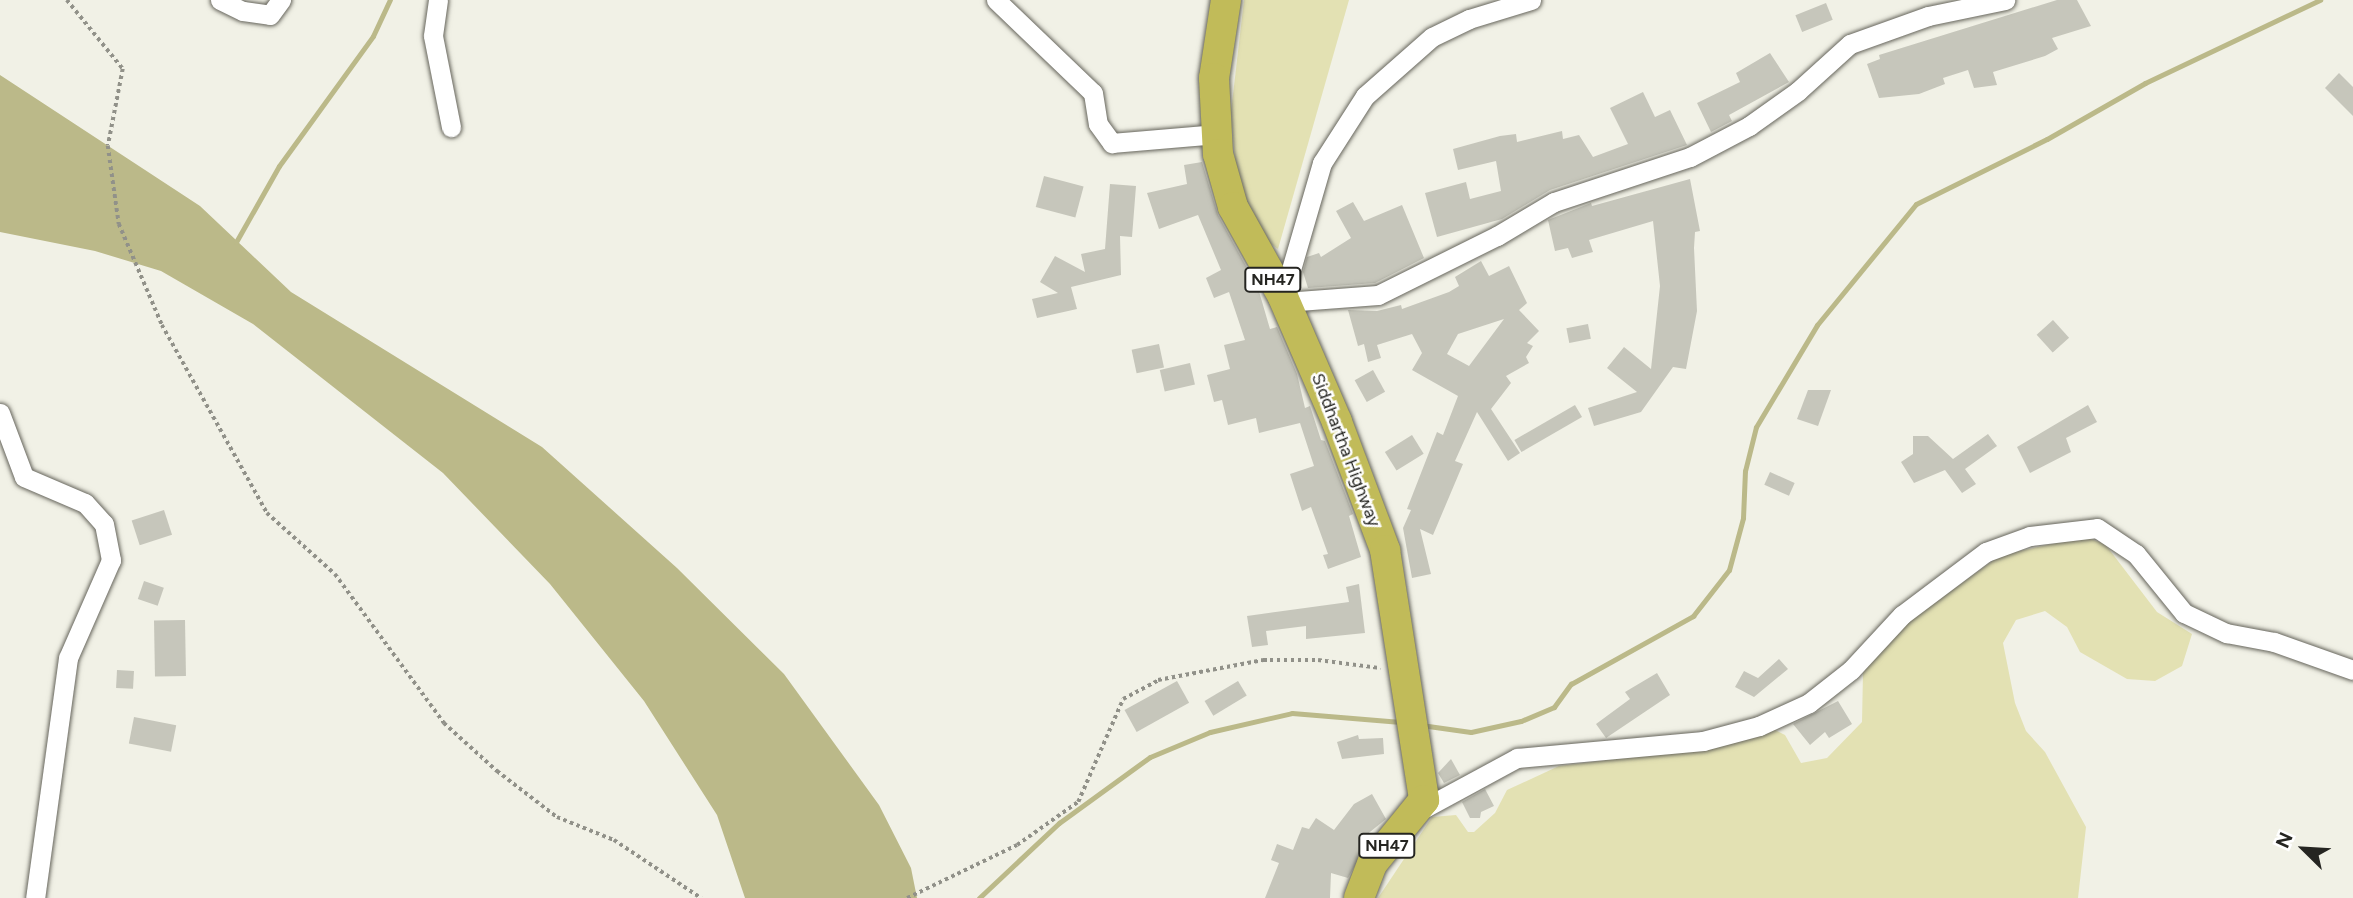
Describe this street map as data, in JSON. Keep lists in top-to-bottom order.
{
  "streets": {
    "highway": ["NH47", "Siddhartha Highway"]
  },
  "crossings": [
    ["NH47", "Siddhartha Highway"]
  ],
  "north": "top left"
}
